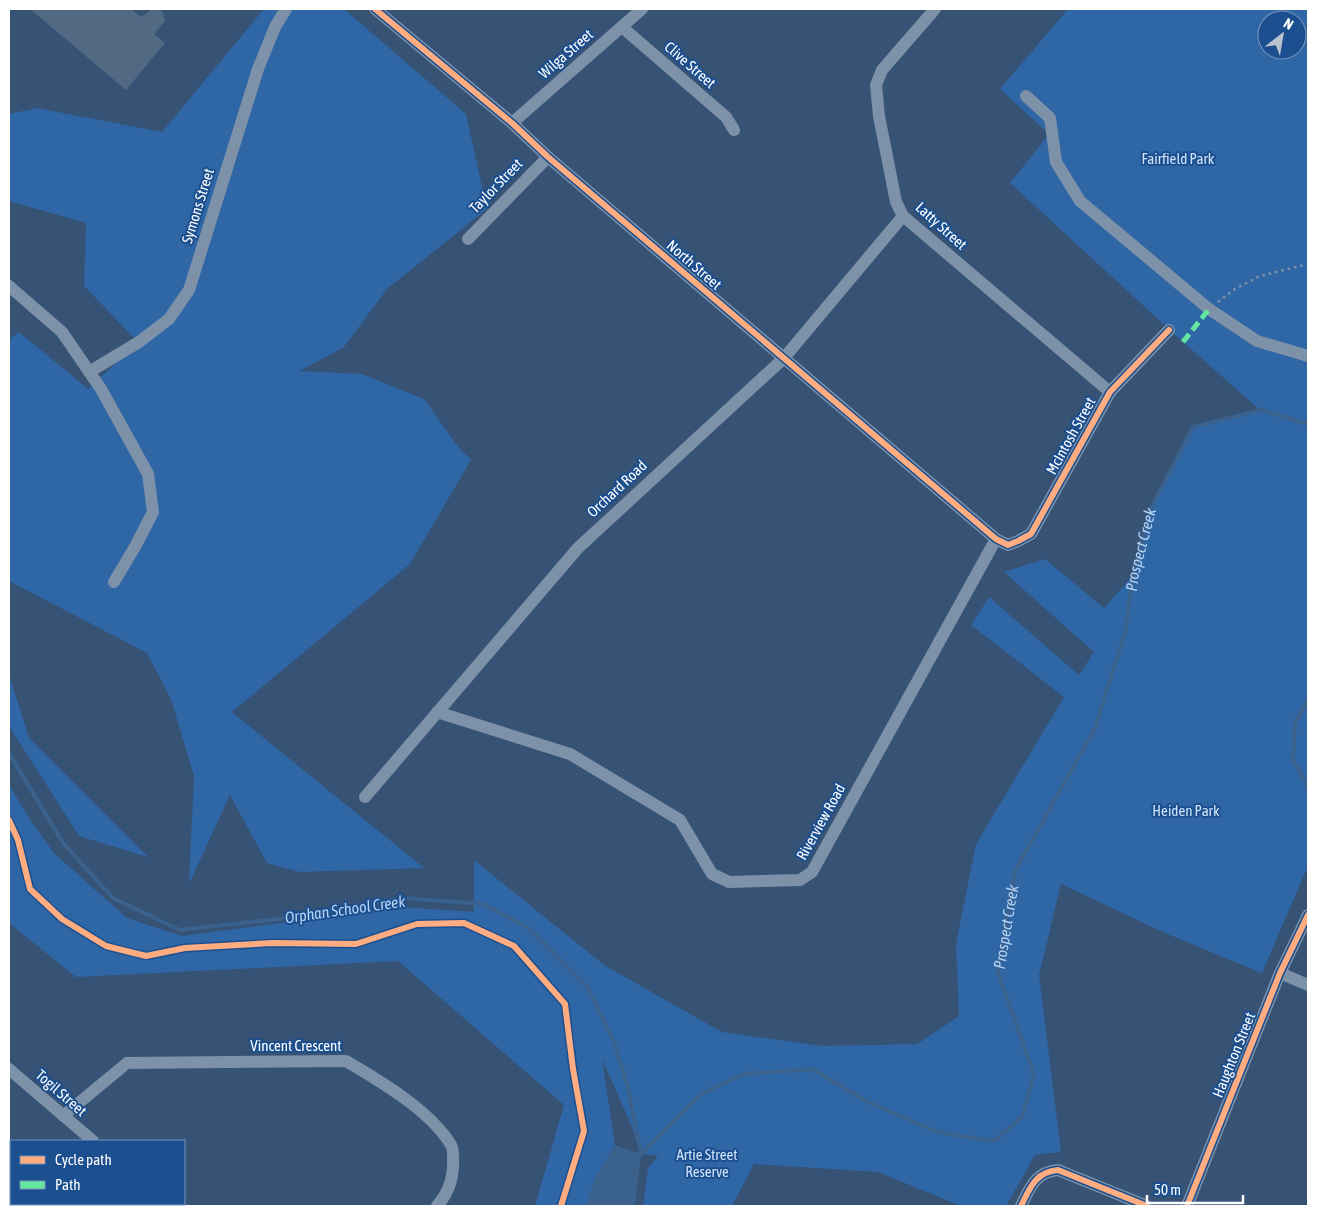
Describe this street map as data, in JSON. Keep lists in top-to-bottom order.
{
  "streets": {
    "street": [
      "Wilga Street",
      "Clive Street",
      "Taylor Street",
      "Symons Street",
      "Latty Street",
      "North Street",
      "McIntosh Street",
      "Orchard Road",
      "Riverview Road",
      "Vincent Crescent",
      "Haughton Street",
      "Togil Street"
    ]
  },
  "crossings": [
    ["Wilga Street", "Clive Street"],
    ["Wilga Street", "North Street"],
    ["Taylor Street", "North Street"],
    ["Latty Street", "McIntosh Street"],
    ["Latty Street", "Orchard Road"],
    ["North Street", "McIntosh Street"],
    ["North Street", "Orchard Road"],
    ["North Street", "Riverview Road"],
    ["McIntosh Street", "Riverview Road"],
    ["Orchard Road", "Riverview Road"],
    ["Vincent Crescent", "Togil Street"]
  ],
  "water": ["Prospect Creek", "Orphan School Creek"],
  "parks": ["Fairfield Park", "Heiden Park", "Artie Street Reserve"],
  "legend": ["Cycle path", "Path"],
  "scale_bar": "50 m",
  "north": "top right"
}
